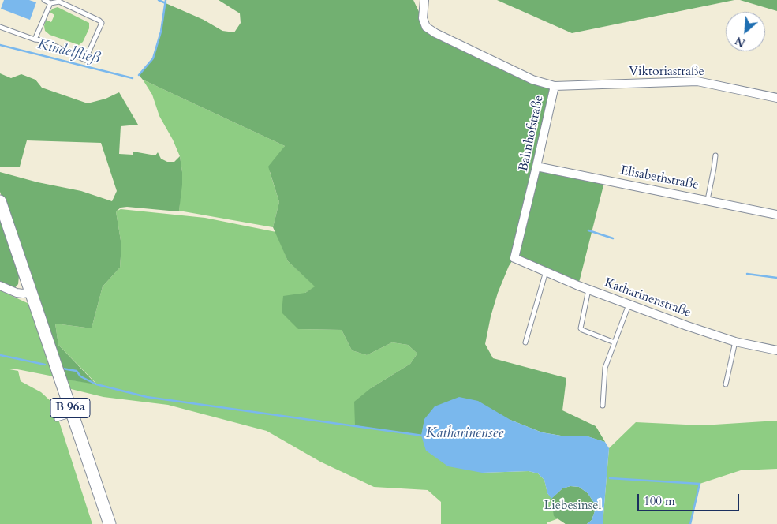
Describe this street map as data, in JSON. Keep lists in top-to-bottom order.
{
  "streets": {
    "main road": ["B 96a"],
    "street": [
      "Viktoriastraße",
      "Bahnhofstraße",
      "Elisabethstraße",
      "Katharinenstraße"
    ]
  },
  "crossings": [
    ["Viktoriastraße", "Bahnhofstraße"],
    ["Bahnhofstraße", "Elisabethstraße"],
    ["Bahnhofstraße", "Katharinenstraße"]
  ],
  "water": ["Kindelfließ", "Katharinensee"],
  "parks": ["Liebesinsel"],
  "scale_bar": "100 m",
  "north": "bottom left"
}
